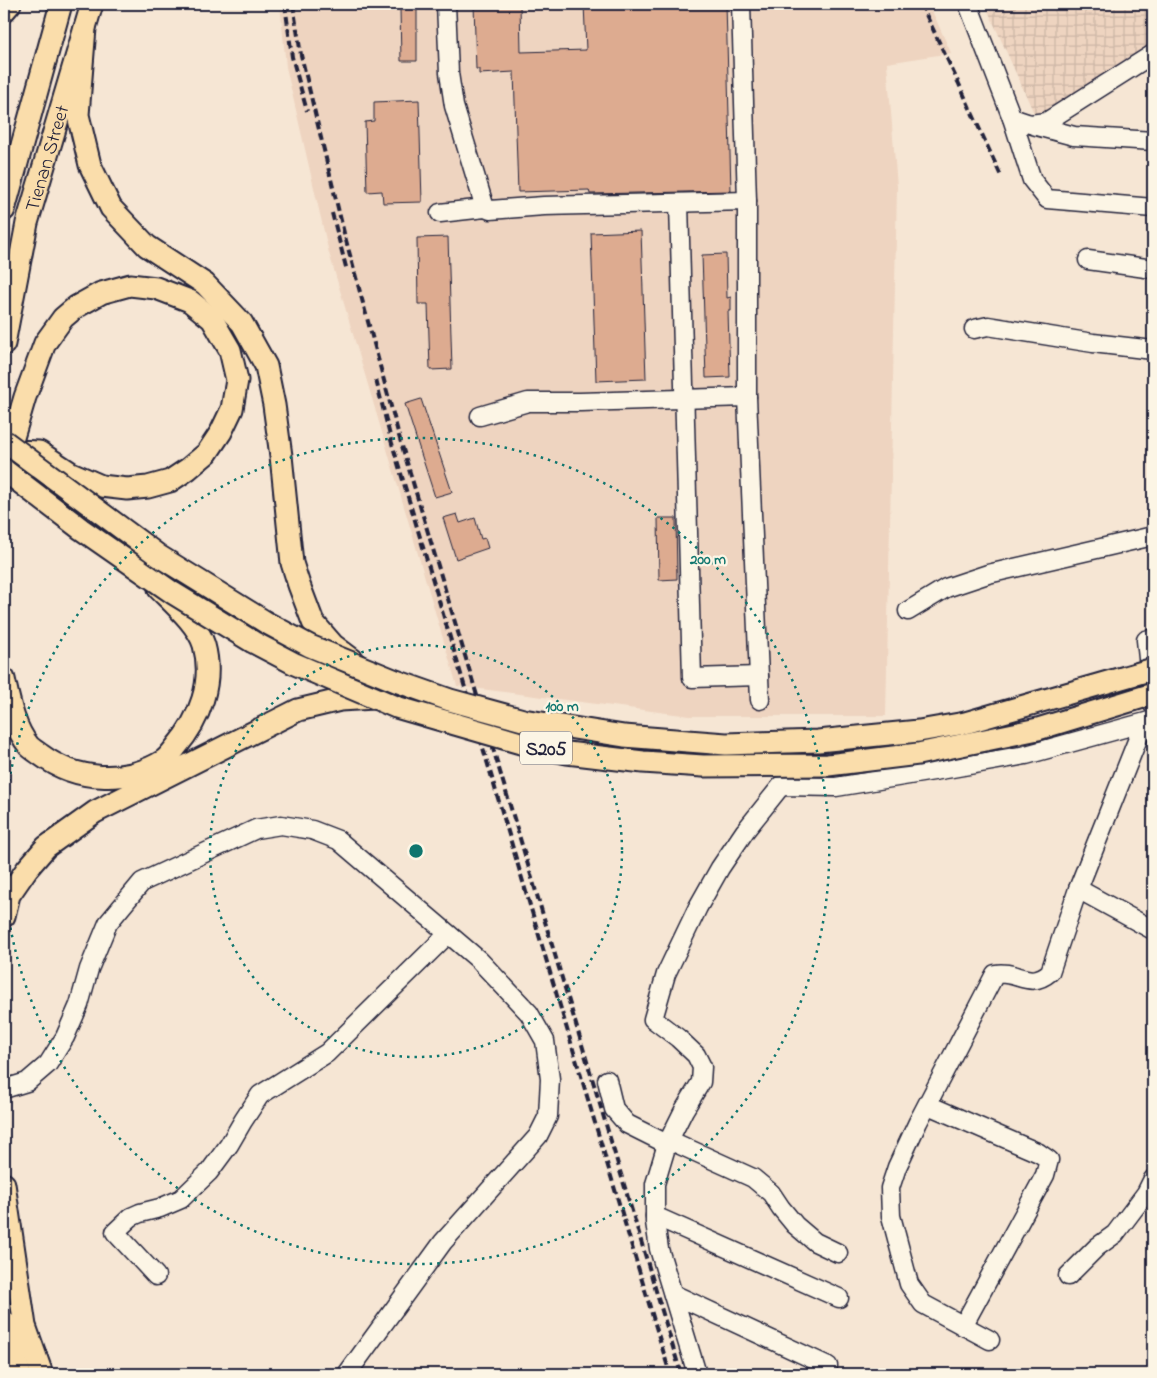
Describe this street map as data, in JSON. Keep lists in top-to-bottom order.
{
  "streets": {
    "main road": ["Tienan Street", "S205"]
  },
  "rings": ["200 m", "100 m"]
}
